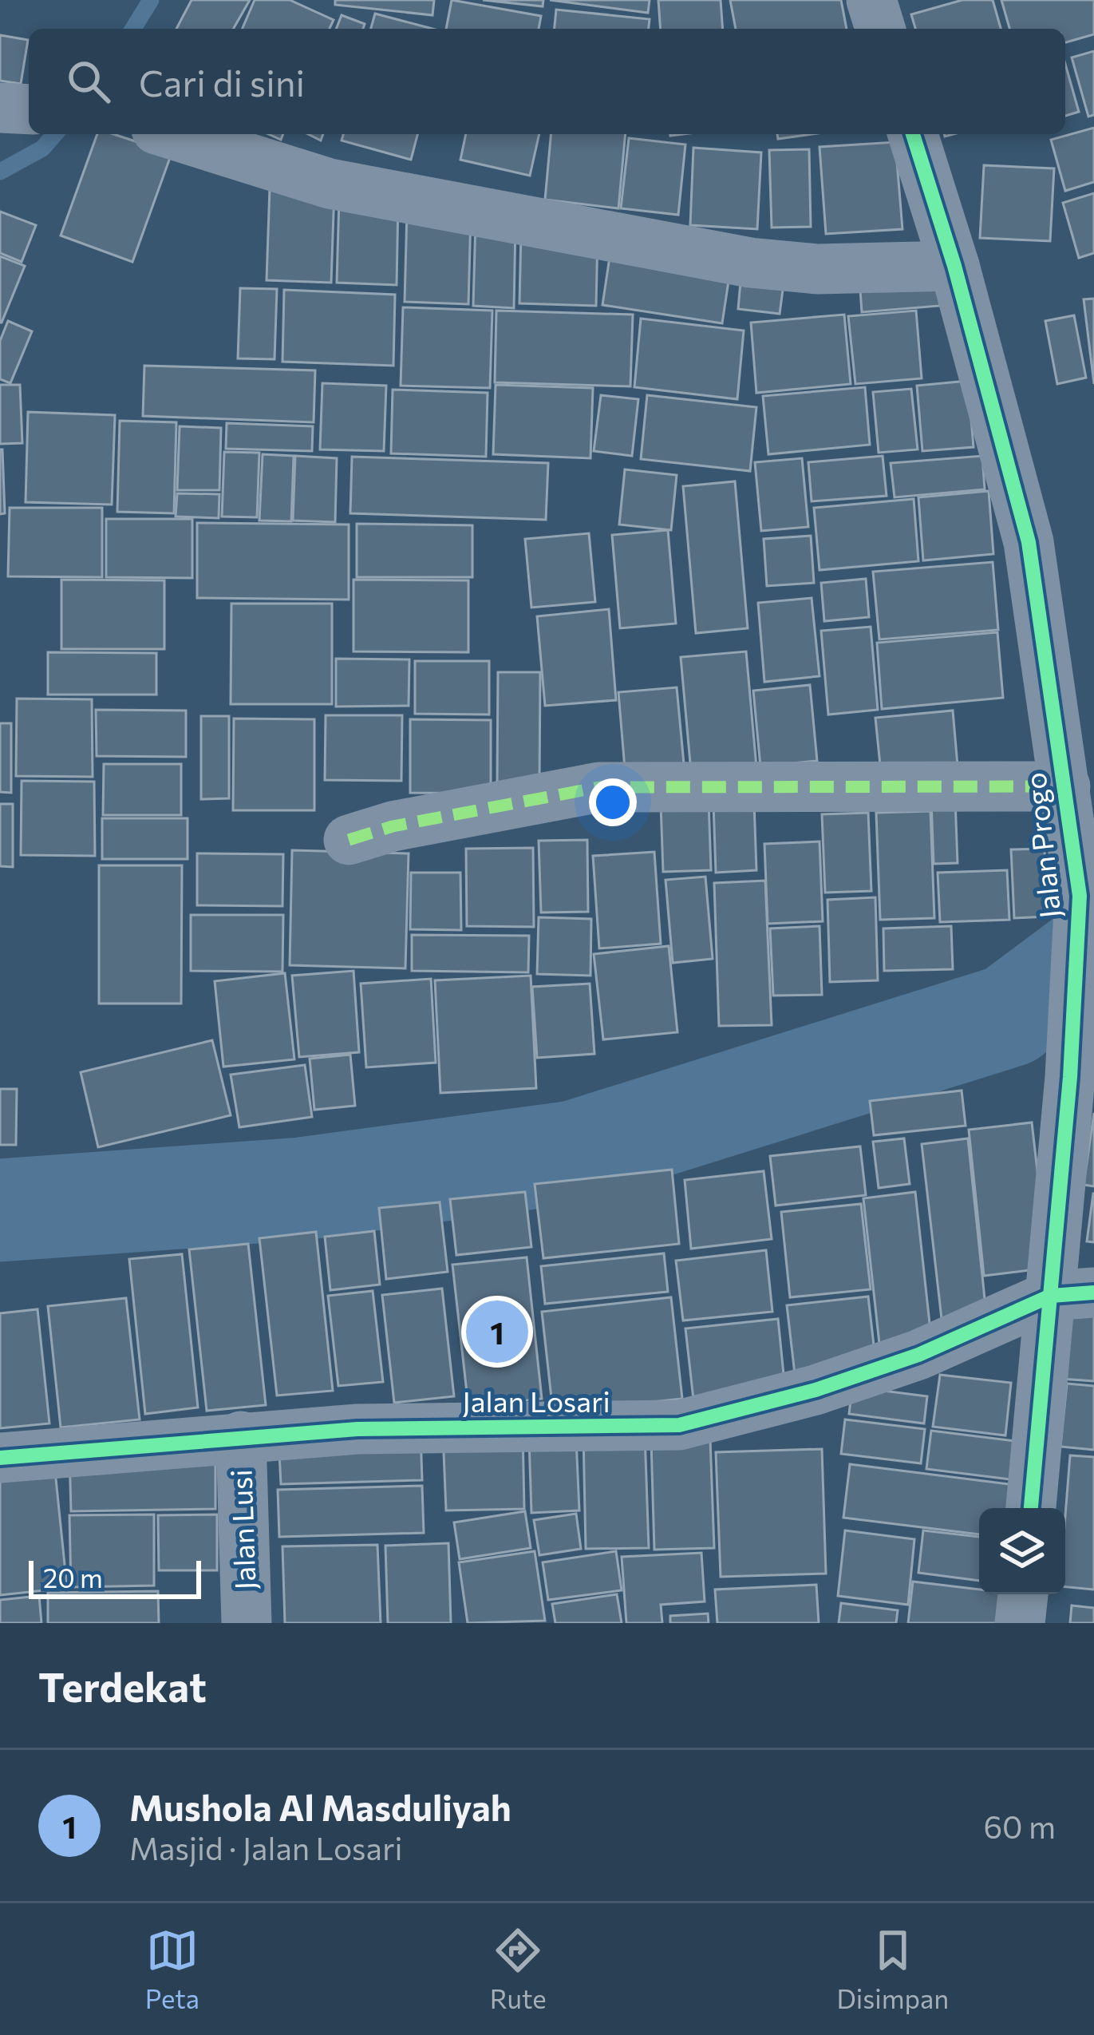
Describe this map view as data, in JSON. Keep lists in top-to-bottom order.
{
  "streets": {
    "street": ["Jalan Progo", "Jalan Losari", "Jalan Lusi"]
  },
  "crossings": [
    ["Jalan Progo", "Jalan Losari"],
    ["Jalan Losari", "Jalan Lusi"]
  ],
  "scale_bar": "20 m",
  "page": {
    "search": "Cari di sini",
    "pins": "1",
    "scale": "20 m",
    "heading": "Terdekat",
    "list": [
      {
        "mark": "1",
        "name": "Mushola Al Masduliyah",
        "note": "Masjid · Jalan Losari",
        "value": "60 m"
      }
    ],
    "nav": ["Peta", "Rute", "Disimpan"]
  }
}
